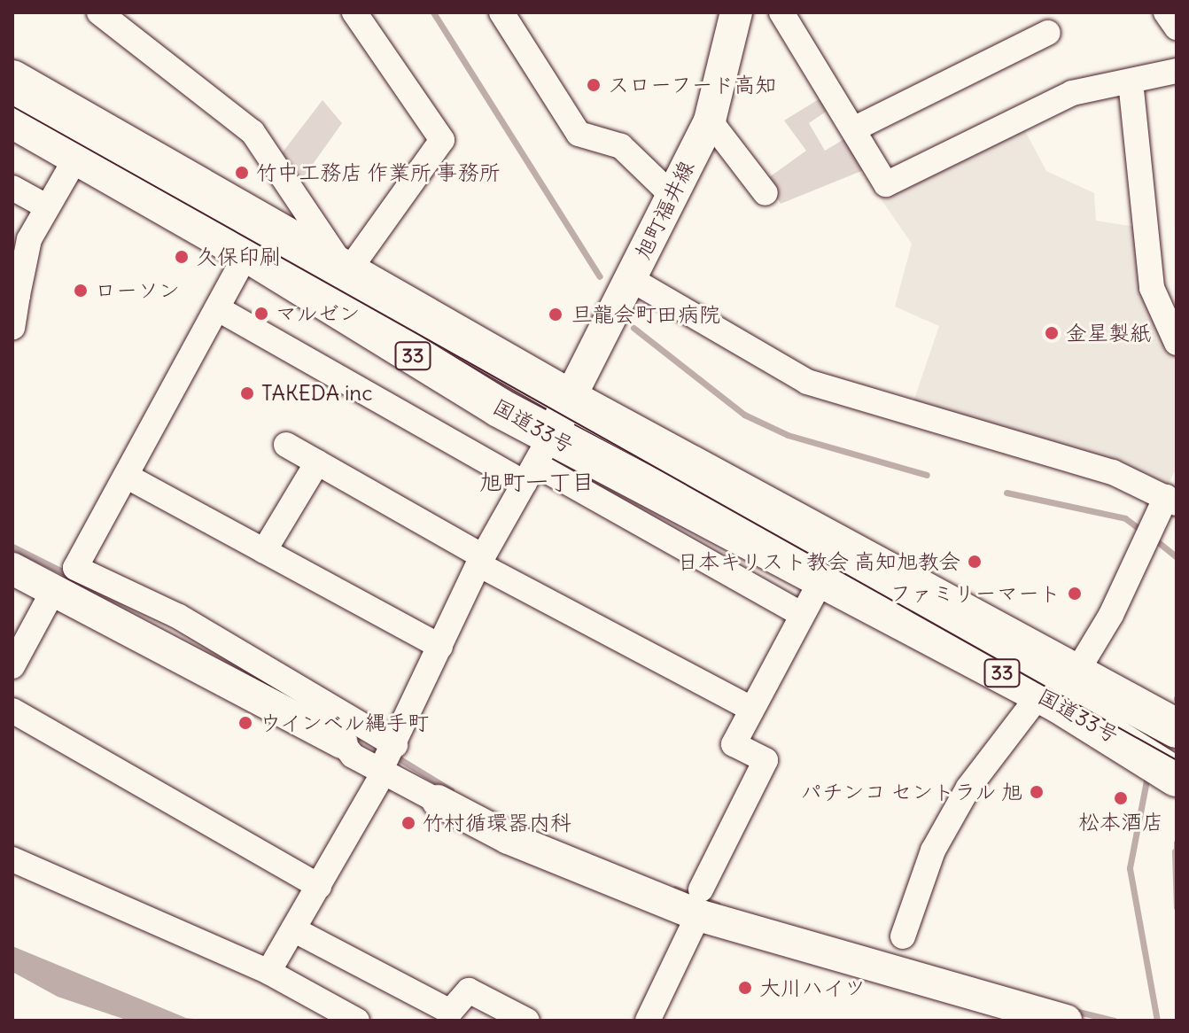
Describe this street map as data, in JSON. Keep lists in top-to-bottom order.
{
  "streets": {
    "highway": ["33", "国道33号"],
    "street": ["旭町福井線"]
  },
  "crossings": [
    ["旭町福井線", "国道33号"]
  ],
  "districts": ["旭町一丁目"],
  "places": [
    "スローフード高知",
    "竹中工務店 作業所 事務所",
    "久保印刷",
    "ローソン",
    "マルゼン",
    "旦龍会町田病院",
    "金星製紙",
    "TAKEDA inc",
    "日本キリスト教会 高知旭教会",
    "ファミリーマート",
    "ウインベル縄手町",
    "パチンコ セントラル 旭",
    "松本酒店",
    "竹村循環器内科",
    "大川ハイツ"
  ]
}
